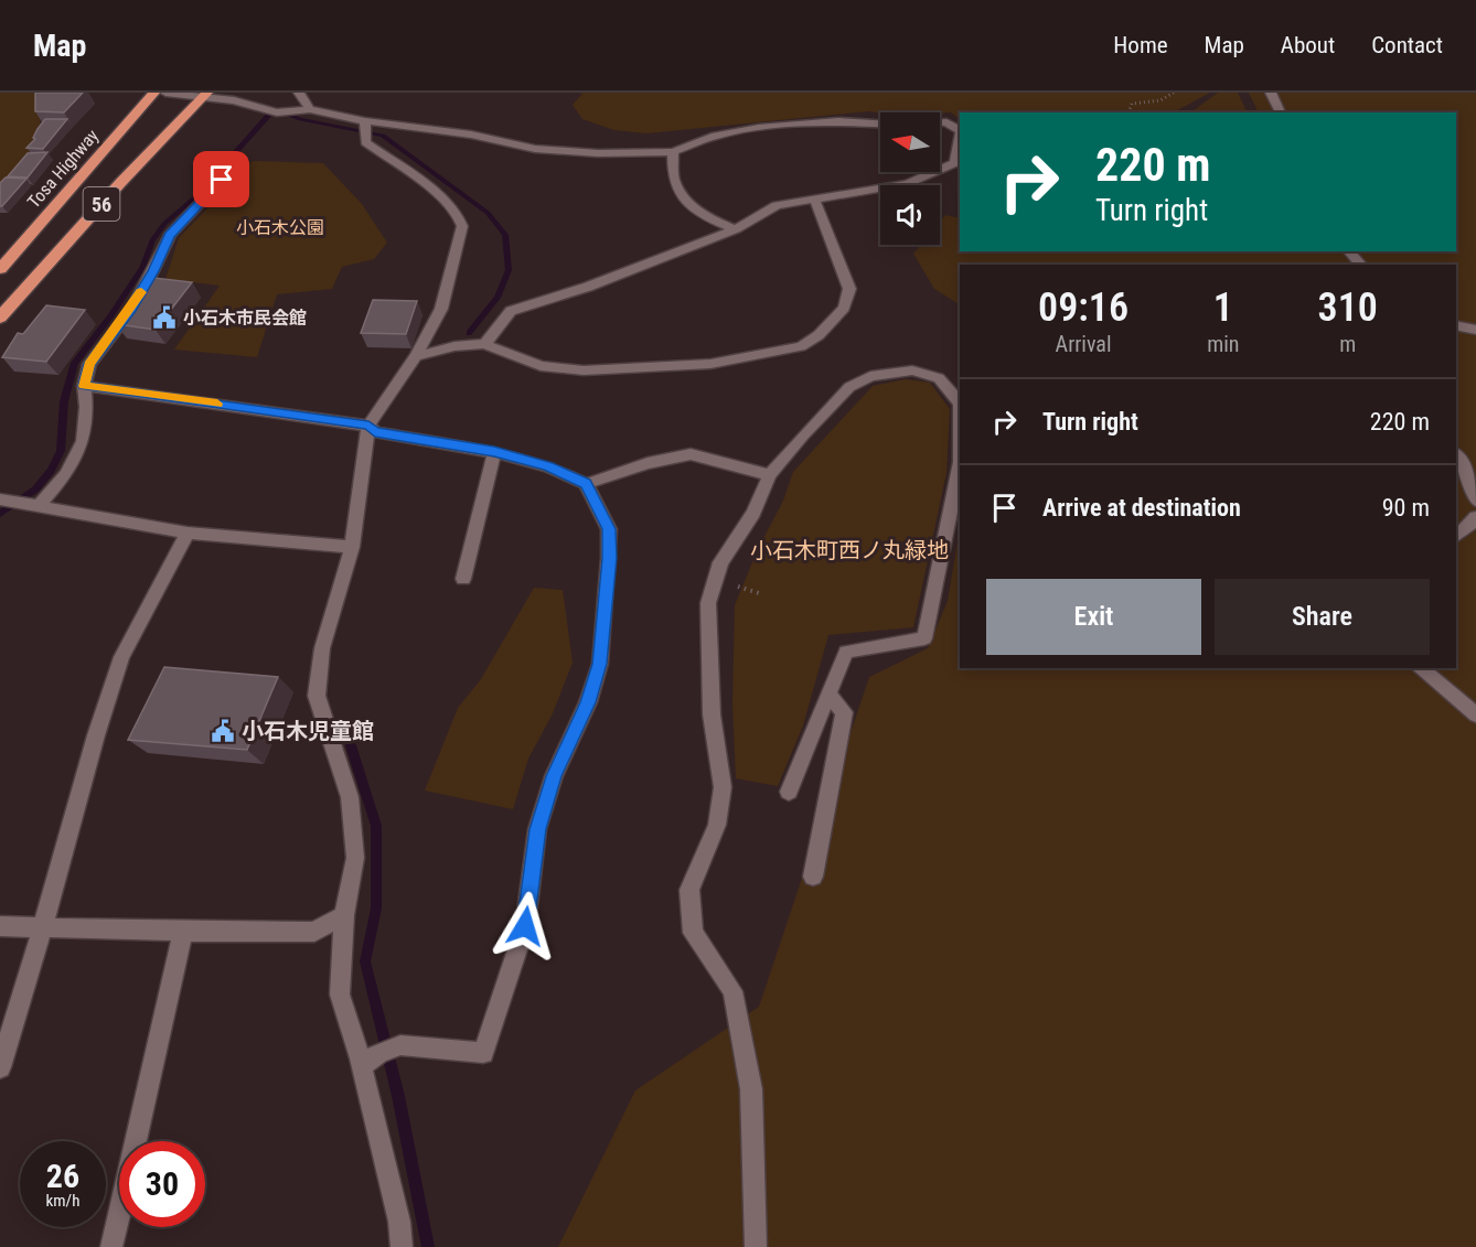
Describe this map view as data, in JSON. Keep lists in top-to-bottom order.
{
  "streets": {
    "highway": ["Tosa Highway", "56"]
  },
  "parks": ["小石木公園", "小石木町西ノ丸緑地"],
  "places": {
    "public building": ["小石木市民会館", "小石木児童館"]
  },
  "north": "left",
  "page": {
    "header": "Map",
    "nav": [
      "Home",
      "Map",
      "About",
      "Contact"
    ],
    "turn": ["220 m", "Turn right"],
    "eta": [
      "09:16",
      "Arrival",
      "1",
      "min",
      "310",
      "m"
    ],
    "list": [
      {
        "name": "Turn right",
        "value": "220 m"
      },
      {
        "name": "Arrive at destination",
        "value": "90 m"
      }
    ],
    "buttons": ["Exit", "Share"],
    "speed": "26 km/h",
    "limit": "30"
  }
}
